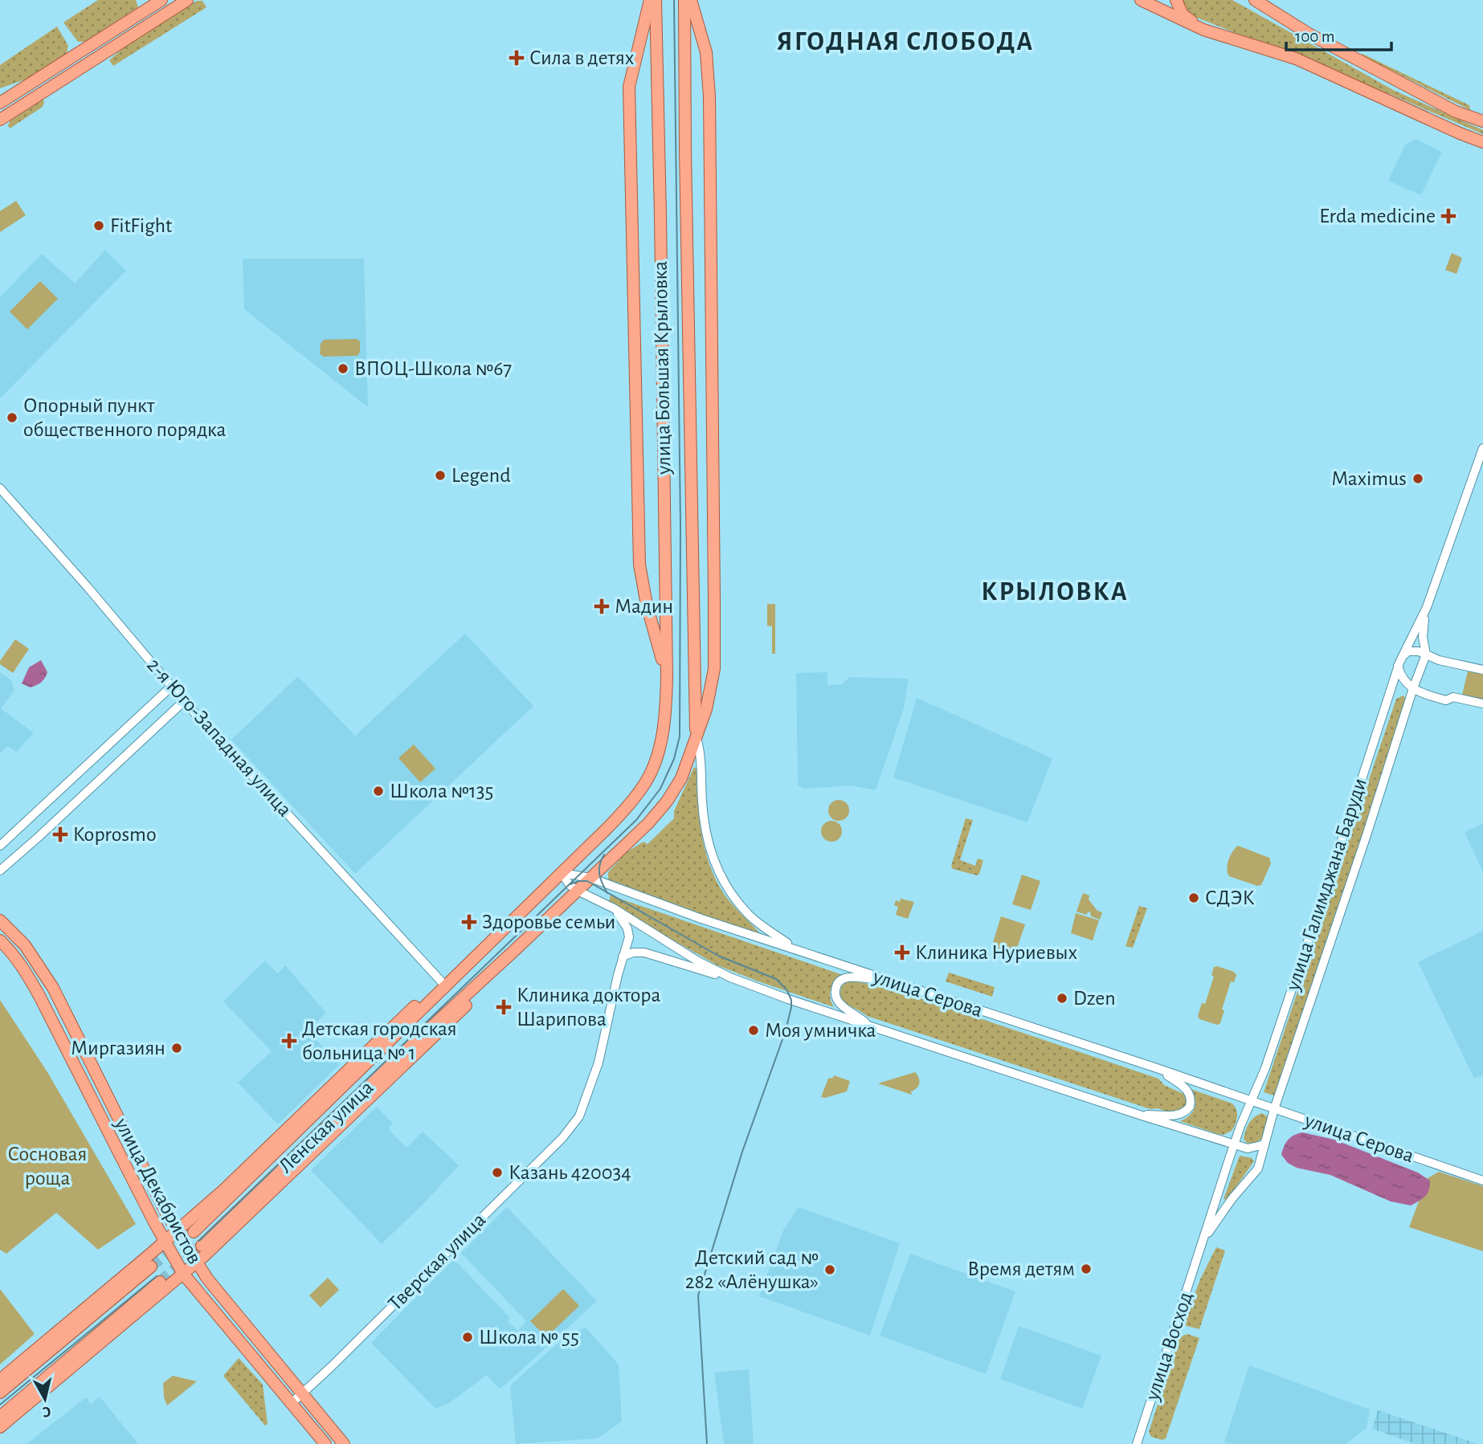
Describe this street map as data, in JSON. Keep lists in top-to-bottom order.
{
  "streets": {
    "main road": ["улица Большая Крыловка", "Ленская улица", "улица Декабристов"],
    "street": [
      "2-я Юго-Западная улица",
      "улица Галимджана Баруди",
      "улица Серова",
      "Тверская улица",
      "улица Восход"
    ]
  },
  "crossings": [
    ["улица Большая Крыловка", "Ленская улица"],
    ["улица Галимджана Баруди", "улица Серова"],
    ["улица Галимджана Баруди", "улица Восход"],
    ["улица Серова", "Ленская улица"],
    ["улица Серова", "улица Восход"],
    ["улица Декабристов", "Тверская улица"]
  ],
  "districts": ["ЯГОДНАЯ СЛОБОДА", "КРЫЛОВКА"],
  "parks": ["Сосновая роща"],
  "places": {
    "health": [
      "Сила в детях",
      "Erda medicine",
      "Мадин",
      "Koprosmo",
      "Здоровье семьи",
      "Клиника Нуриевых",
      "Клиника доктора Шарипова",
      "Детская городская больница № 1"
    ],
    "other": [
      "FitFight",
      "ВПОЦ-Школа №67",
      "Опорный пункт общественного порядка",
      "Legend",
      "Maximus",
      "Школа №135",
      "СДЭК",
      "Dzen",
      "Моя умничка",
      "Миргазиян",
      "Казань 420034",
      "Время детям",
      "Детский сад № 282 «Алёнушка»",
      "Школа № 55"
    ]
  },
  "scale_bar": "100 m",
  "north": "bottom"
}
